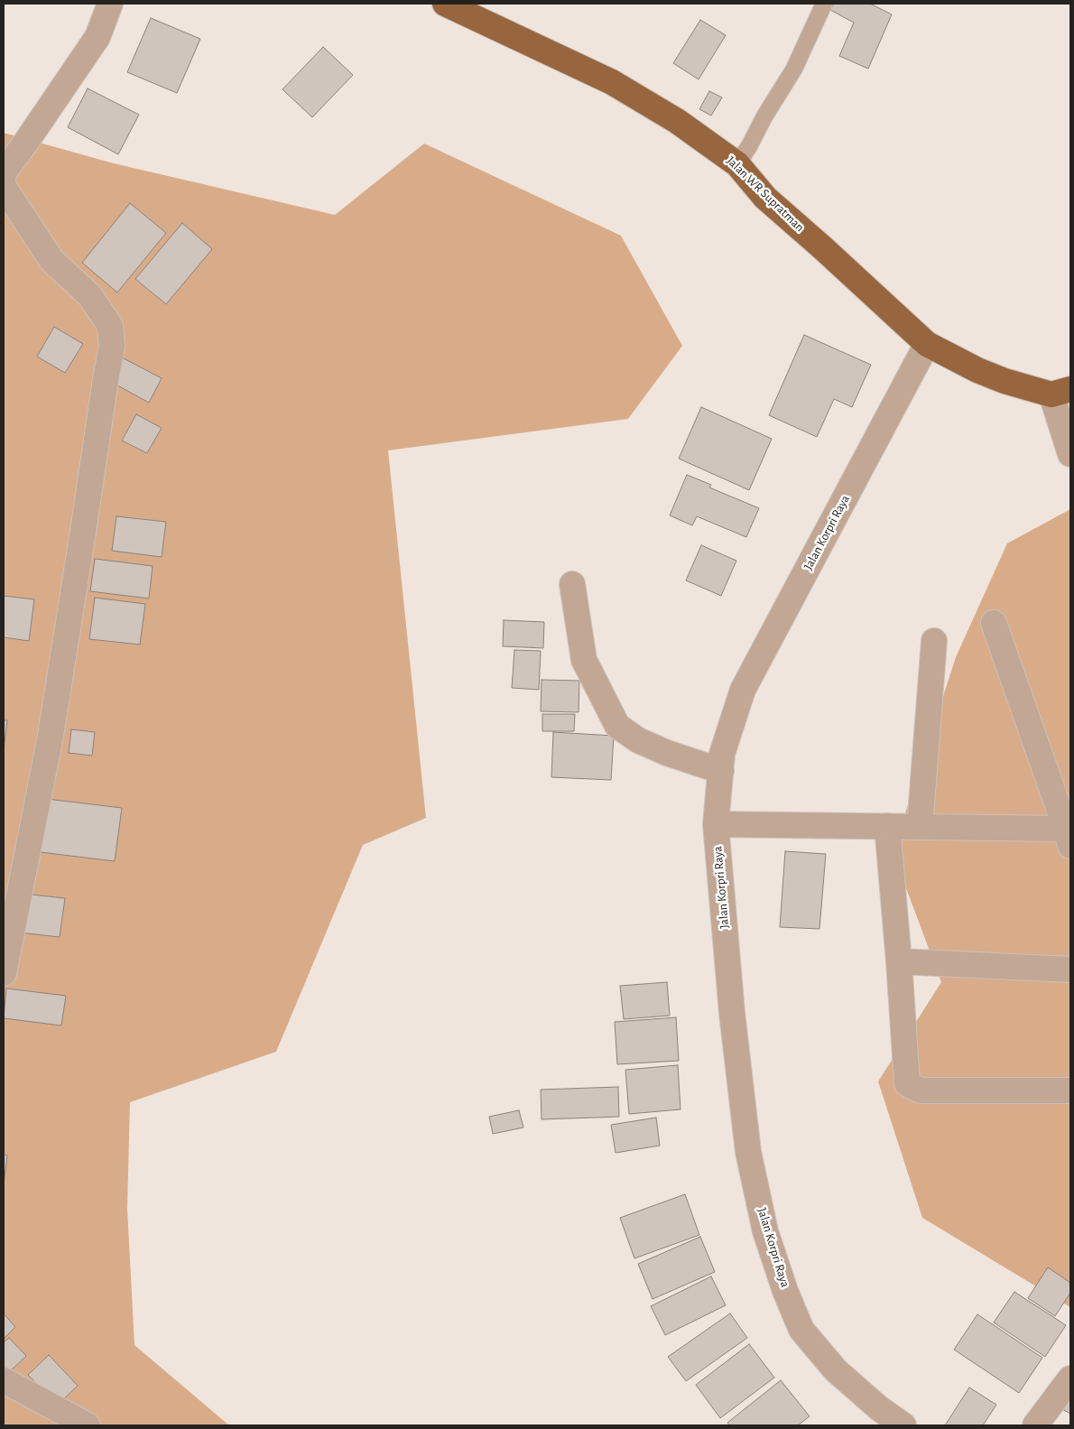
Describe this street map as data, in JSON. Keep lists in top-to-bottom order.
{
  "streets": {
    "highway": ["Jalan WR Supratman"],
    "street": ["Jalan Korpri Raya"]
  },
  "crossings": [
    ["Jalan WR Supratman", "Jalan Korpri Raya"]
  ]
}
